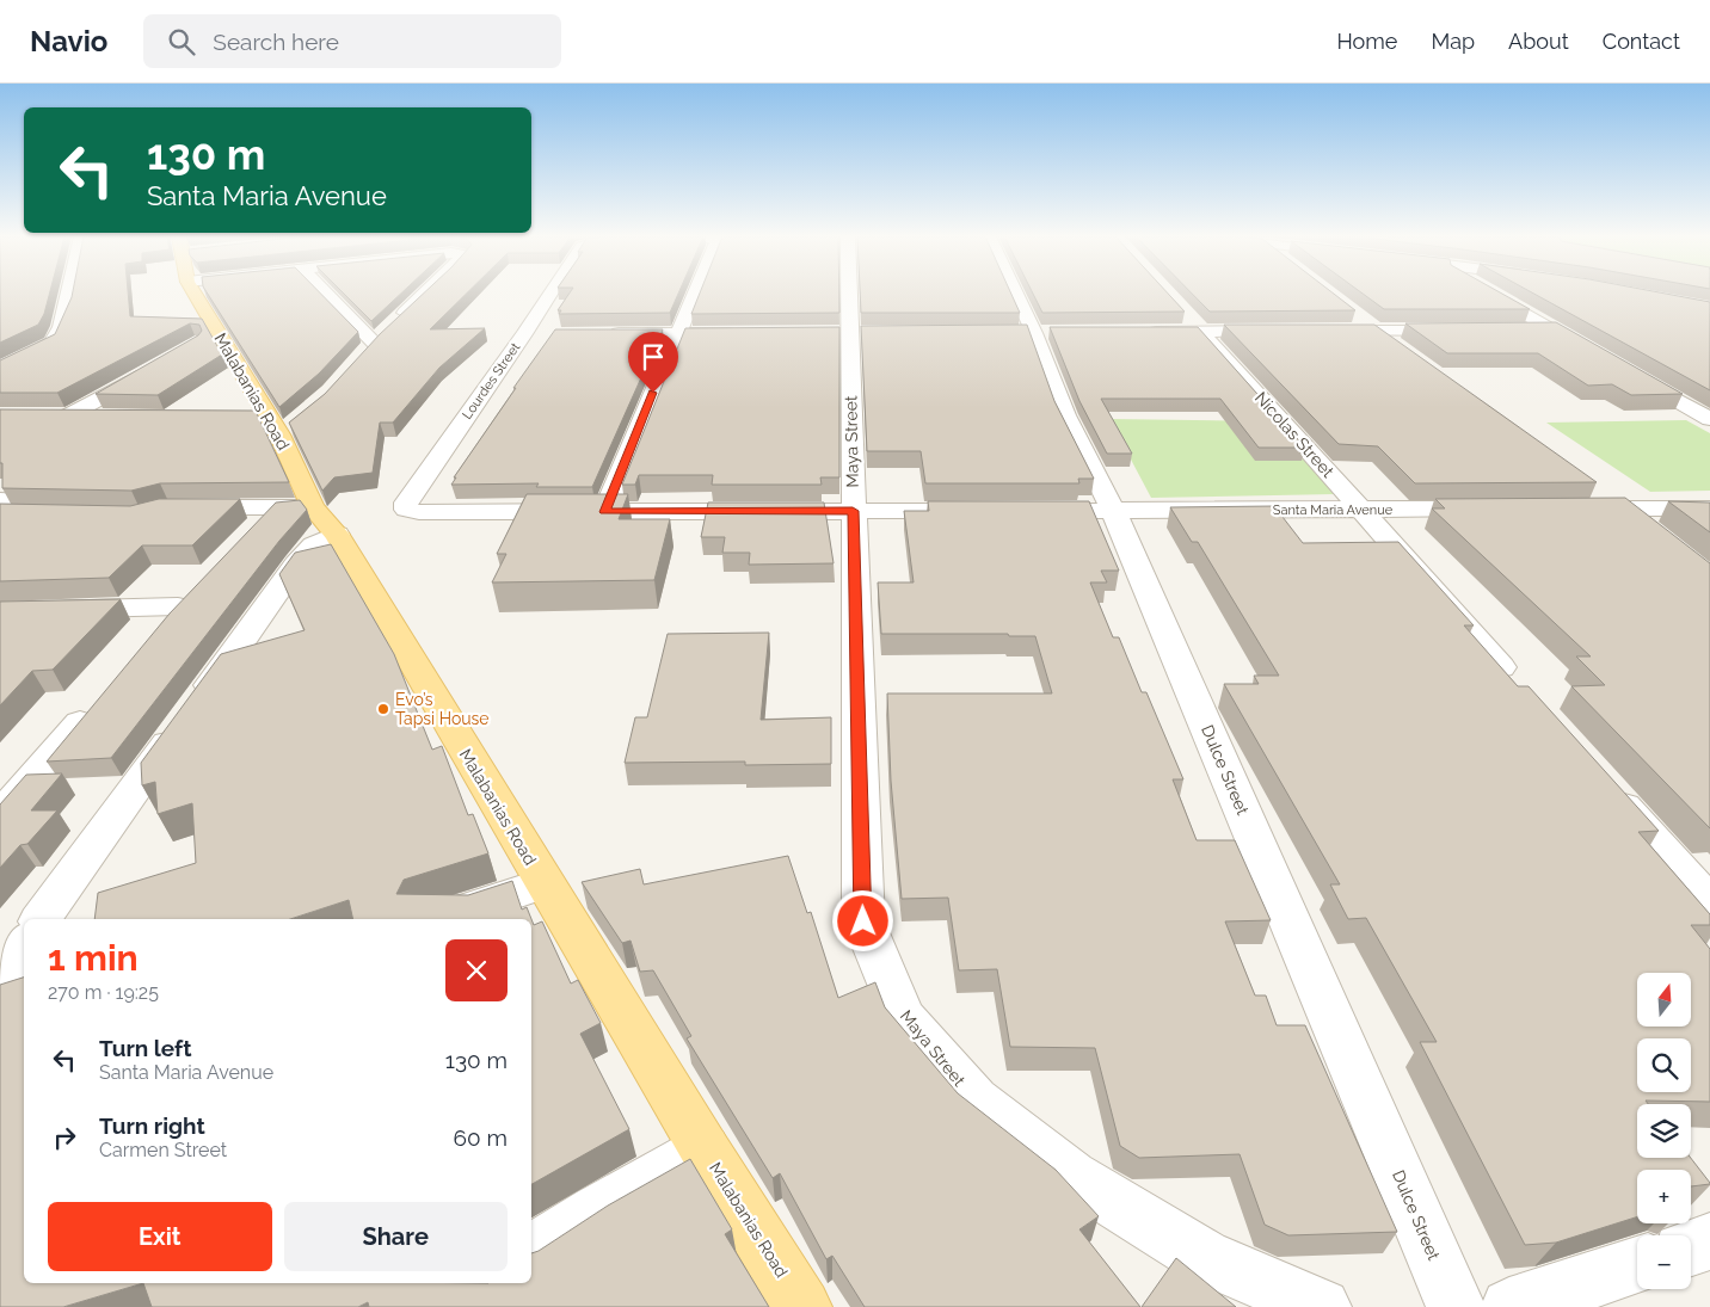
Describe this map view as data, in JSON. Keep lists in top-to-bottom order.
{
  "streets": {
    "main road": ["Malabanias Road"],
    "street": [
      "Lourdes Street",
      "Nicolas Street",
      "Maya Street",
      "Santa Maria Avenue",
      "Dulce Street"
    ]
  },
  "crossings": [
    ["Nicolas Street", "Santa Maria Avenue"],
    ["Santa Maria Avenue", "Dulce Street"]
  ],
  "places": ["Evo’s Tapsi House"],
  "north": "top",
  "page": {
    "header": "Navio",
    "search": "Search here",
    "nav": [
      "Home",
      "Map",
      "About",
      "Contact"
    ],
    "turn": ["130 m", "Santa Maria Avenue"],
    "heading": ["1 min", "270 m · 19:25"],
    "map_buttons": ["+", "−"],
    "list": [
      {
        "name": "Turn left",
        "note": "Santa Maria Avenue",
        "value": "130 m"
      },
      {
        "name": "Turn right",
        "note": "Carmen Street",
        "value": "60 m"
      }
    ],
    "buttons": ["Exit", "Share"]
  }
}
